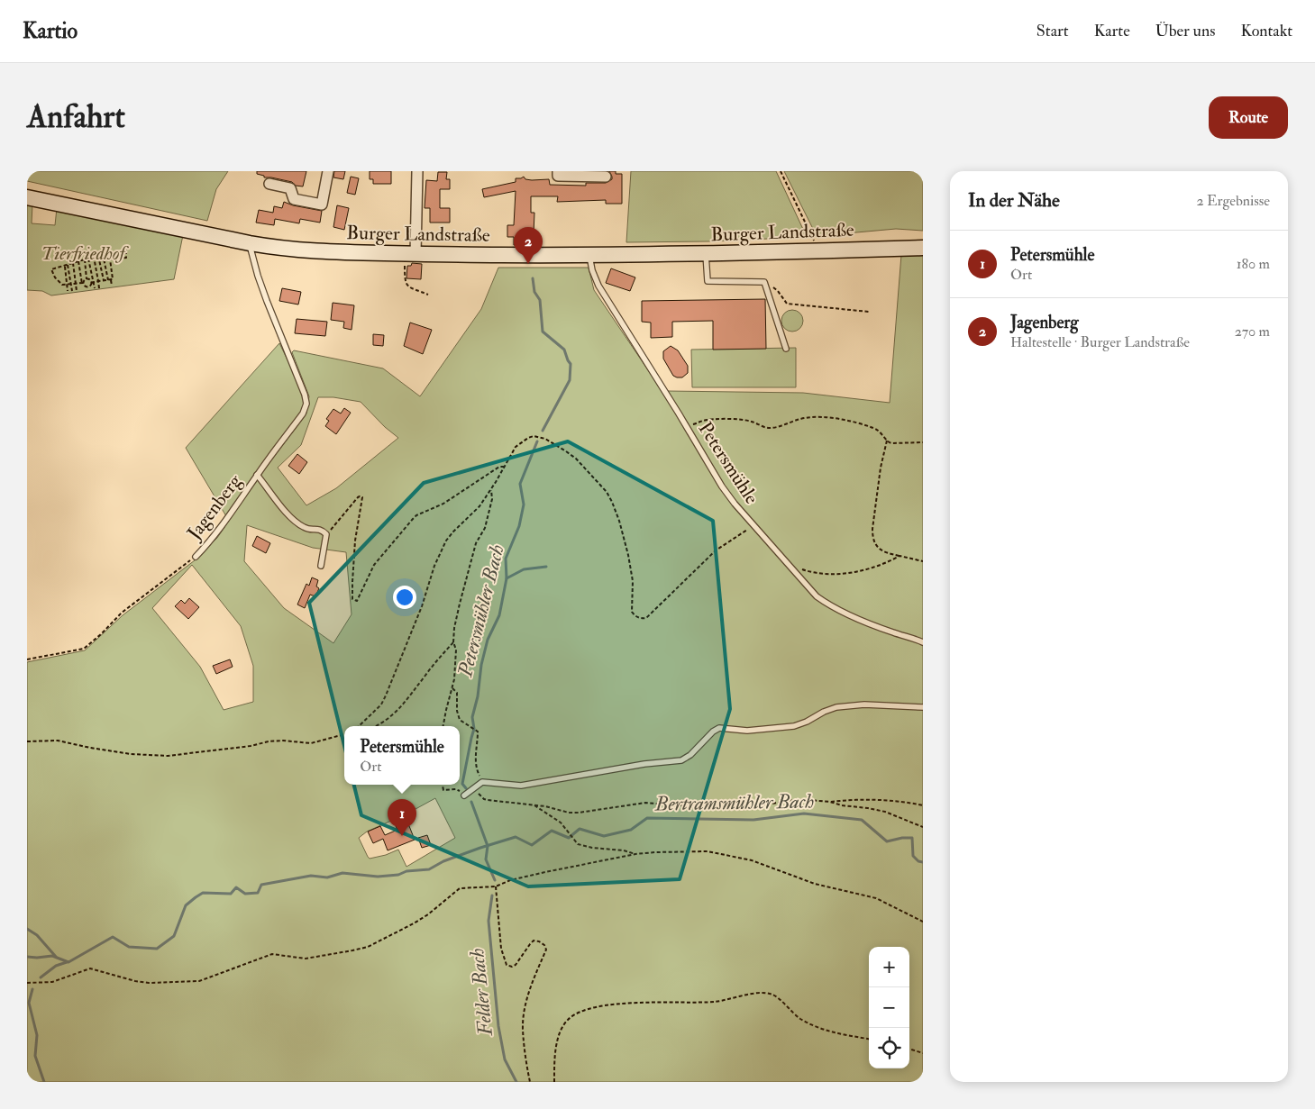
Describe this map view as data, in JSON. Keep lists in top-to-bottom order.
{
  "streets": {
    "main road": ["Burger Landstraße"],
    "lane": ["Petersmühle", "Jagenberg"]
  },
  "crossings": [
    ["Burger Landstraße", "Petersmühle"],
    ["Burger Landstraße", "Jagenberg"]
  ],
  "water": ["Petersmühler Bach", "Bertramsmühler Bach", "Felder Bach"],
  "parks": ["Tierfriedhof"],
  "page": {
    "header": "Kartio",
    "nav": [
      "Start",
      "Karte",
      "Über uns",
      "Kontakt"
    ],
    "buttons": "Route",
    "title": "Anfahrt",
    "heading": ["In der Nähe", "2 Ergebnisse"],
    "pins": ["2", "1"],
    "list": [
      {
        "mark": "1",
        "name": "Petersmühle",
        "note": "Ort",
        "value": "180 m"
      },
      {
        "mark": "2",
        "name": "Jagenberg",
        "note": "Haltestelle · Burger Landstraße",
        "value": "270 m"
      }
    ],
    "popup": ["Petersmühle", "Ort"],
    "map_buttons": ["+", "−"]
  }
}
